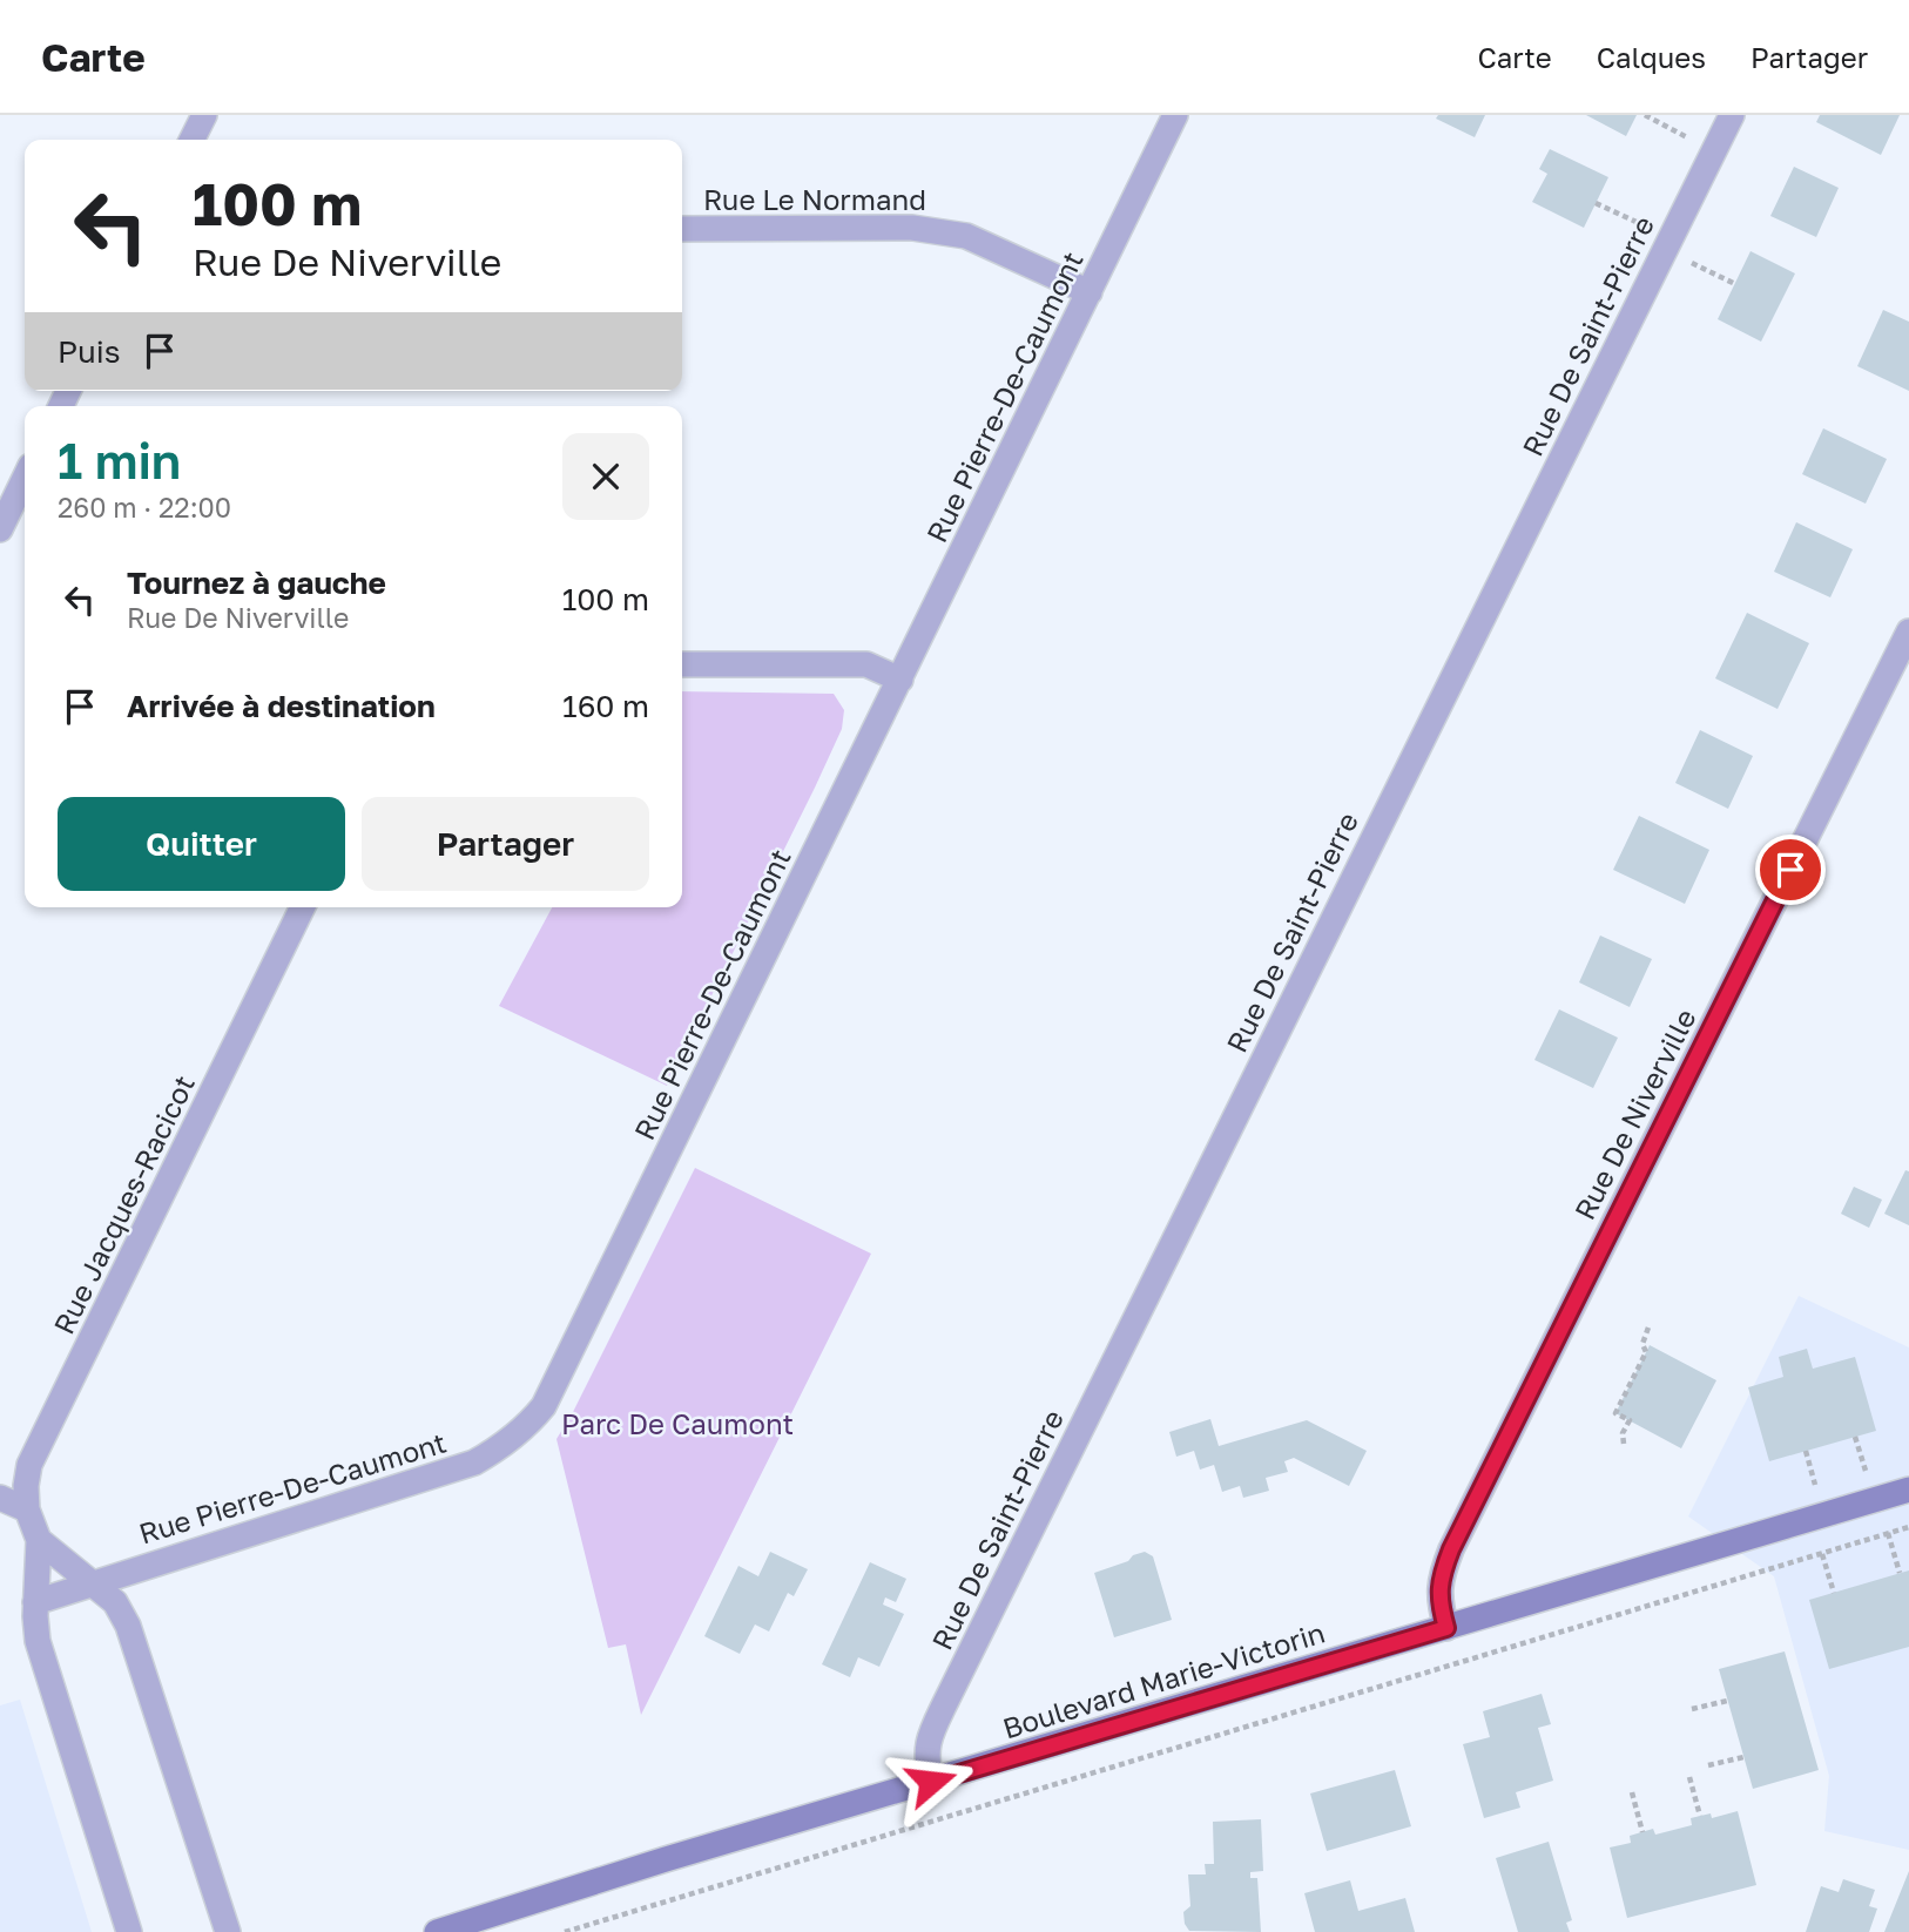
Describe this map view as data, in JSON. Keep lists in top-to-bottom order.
{
  "streets": {
    "street": [
      "Rue Le Normand",
      "Rue De Saint-Pierre",
      "Rue Pierre-De-Caumont",
      "Rue De Niverville",
      "Rue Jacques-Racicot",
      "Boulevard Marie-Victorin"
    ]
  },
  "crossings": [
    ["Rue Le Normand", "Rue Pierre-De-Caumont"],
    ["Rue De Saint-Pierre", "Boulevard Marie-Victorin"],
    ["Rue Pierre-De-Caumont", "Rue Jacques-Racicot"],
    ["Rue De Niverville", "Boulevard Marie-Victorin"]
  ],
  "parks": ["Parc De Caumont"],
  "page": {
    "header": "Carte",
    "nav": ["Carte", "Calques", "Partager"],
    "turn": ["100 m", "Rue De Niverville"],
    "then": "Puis",
    "heading": ["1 min", "260 m · 22:00"],
    "list": [
      {
        "name": "Tournez à gauche",
        "note": "Rue De Niverville",
        "value": "100 m"
      },
      {
        "name": "Arrivée à destination",
        "value": "160 m"
      }
    ],
    "buttons": ["Quitter", "Partager"]
  }
}
